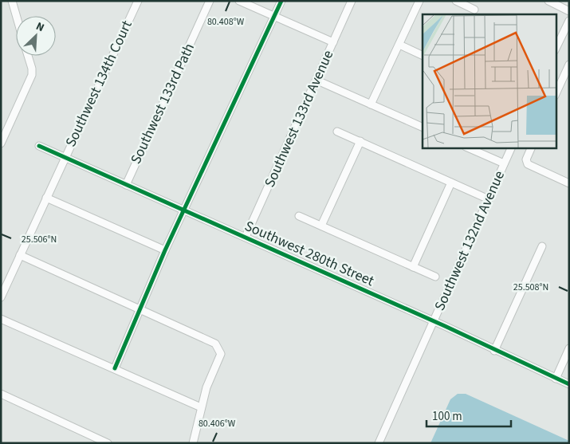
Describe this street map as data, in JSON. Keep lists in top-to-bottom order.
{
  "streets": {
    "street": [
      "Southwest 134th Court",
      "Southwest 133rd Path",
      "Southwest 133rd Avenue",
      "Southwest 132nd Avenue",
      "Southwest 280th Street"
    ]
  },
  "crossings": [
    ["Southwest 134th Court", "Southwest 280th Street"],
    ["Southwest 133rd Path", "Southwest 280th Street"],
    ["Southwest 133rd Avenue", "Southwest 280th Street"],
    ["Southwest 132nd Avenue", "Southwest 280th Street"]
  ],
  "scale_bar": "100 m",
  "north": "top right",
  "coordinates": [
    "80.408°W",
    "25.506°N",
    "25.508°N",
    "80.406°W"
  ]
}
